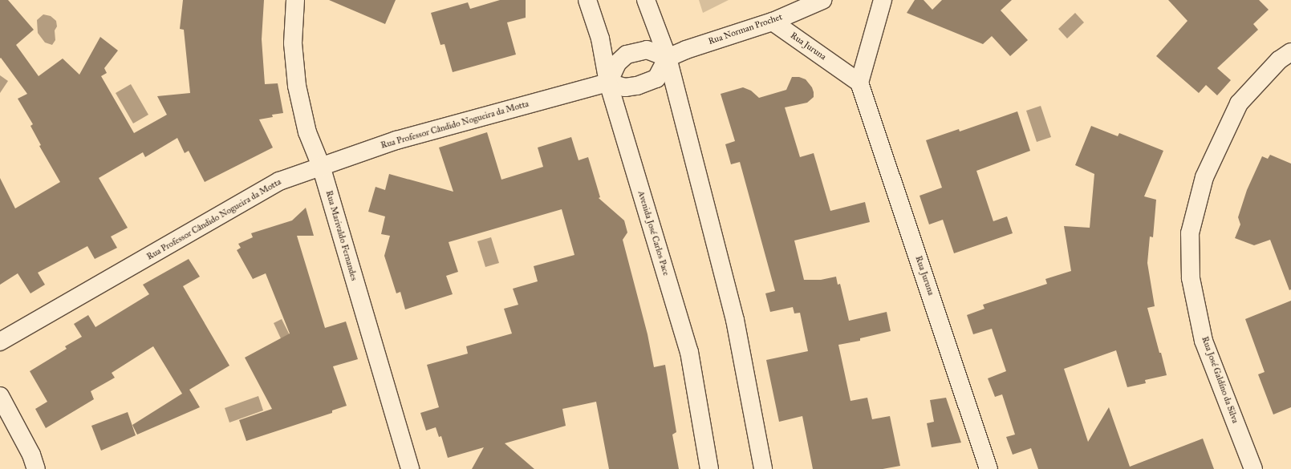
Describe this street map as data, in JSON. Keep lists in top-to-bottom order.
{
  "streets": {
    "street": [
      "Rua Norman Prochet",
      "Rua Juruna",
      "Rua Professor Cândido Nogueira da Motta",
      "Avenida José Carlos Pace",
      "Rua Marivaldo Fernandes",
      "Rua José Galdíno da Silva"
    ]
  },
  "crossings": [
    ["Rua Norman Prochet", "Rua Juruna"],
    ["Rua Professor Cândido Nogueira da Motta", "Avenida José Carlos Pace"],
    ["Rua Professor Cândido Nogueira da Motta", "Rua Marivaldo Fernandes"]
  ]
}
